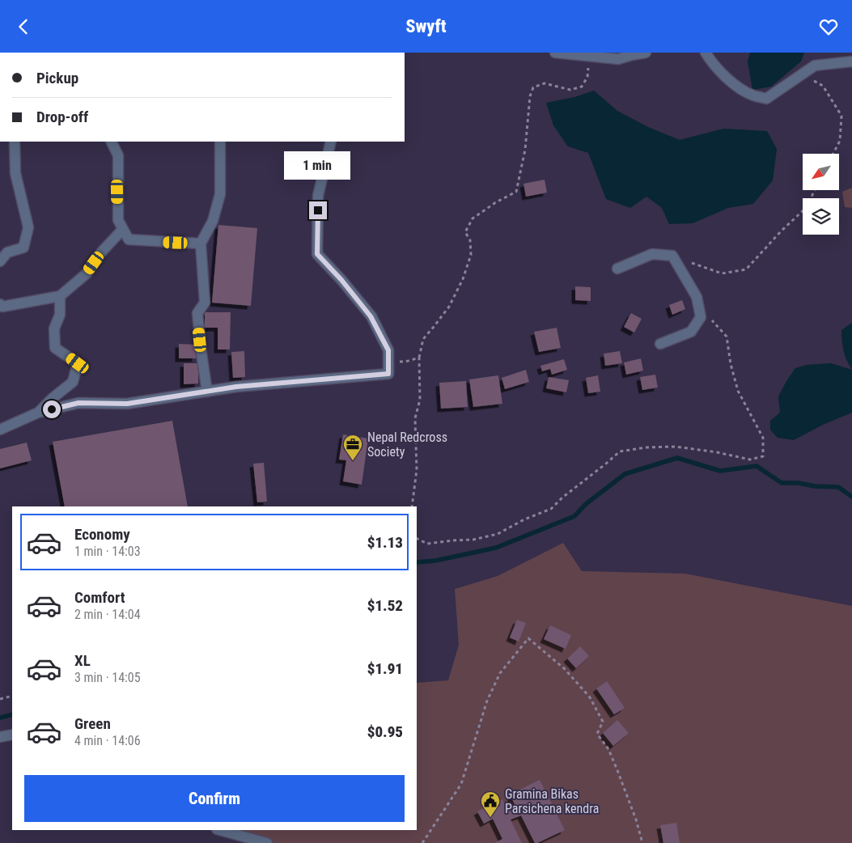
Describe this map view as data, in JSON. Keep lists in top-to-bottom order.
{
  "places": {
    "office": ["Nepal Redcross Society"],
    "public building": ["Gramina Bikas Parsichena kendra"]
  },
  "north": "bottom left",
  "page": {
    "header": "Swyft",
    "banner": ["Pickup", "Drop-off"],
    "bubble": "1 min",
    "list": [
      {
        "name": "Economy",
        "note": "1 min · 14:03",
        "value": "$1.13"
      },
      {
        "name": "Comfort",
        "note": "2 min · 14:04",
        "value": "$1.52"
      },
      {
        "name": "XL",
        "note": "3 min · 14:05",
        "value": "$1.91"
      },
      {
        "name": "Green",
        "note": "4 min · 14:06",
        "value": "$0.95"
      }
    ],
    "buttons": "Confirm"
  }
}
